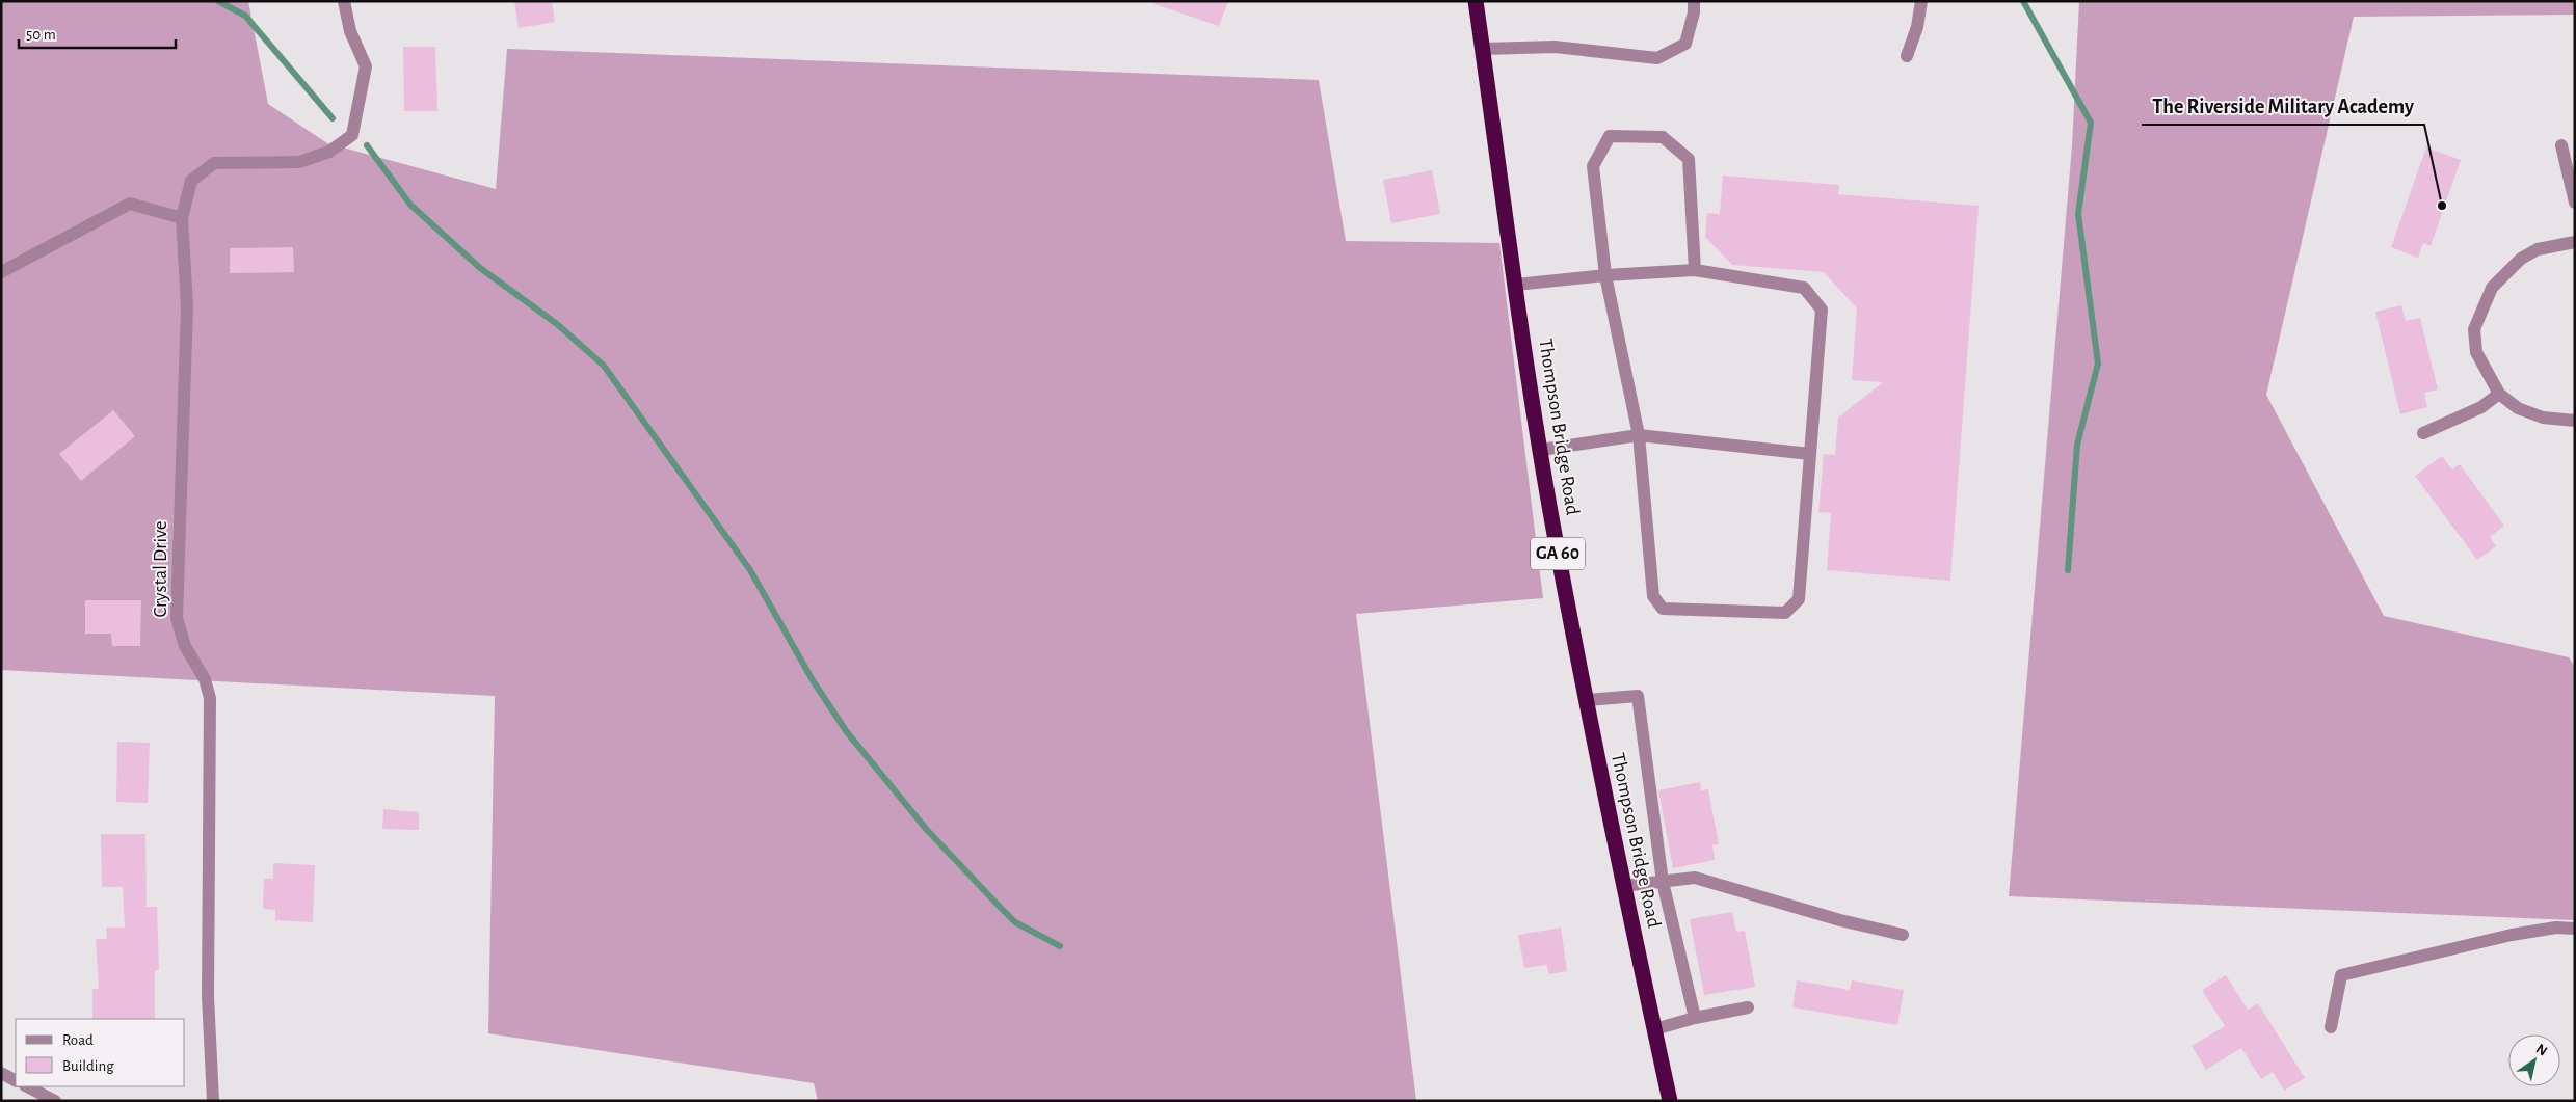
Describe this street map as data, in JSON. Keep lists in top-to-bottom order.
{
  "streets": {
    "highway": ["Thompson Bridge Road", "GA 60"],
    "street": ["Crystal Drive"]
  },
  "places": ["The Riverside Military Academy"],
  "legend": ["Road", "Building"],
  "scale_bar": "50 m",
  "north": "top right"
}
